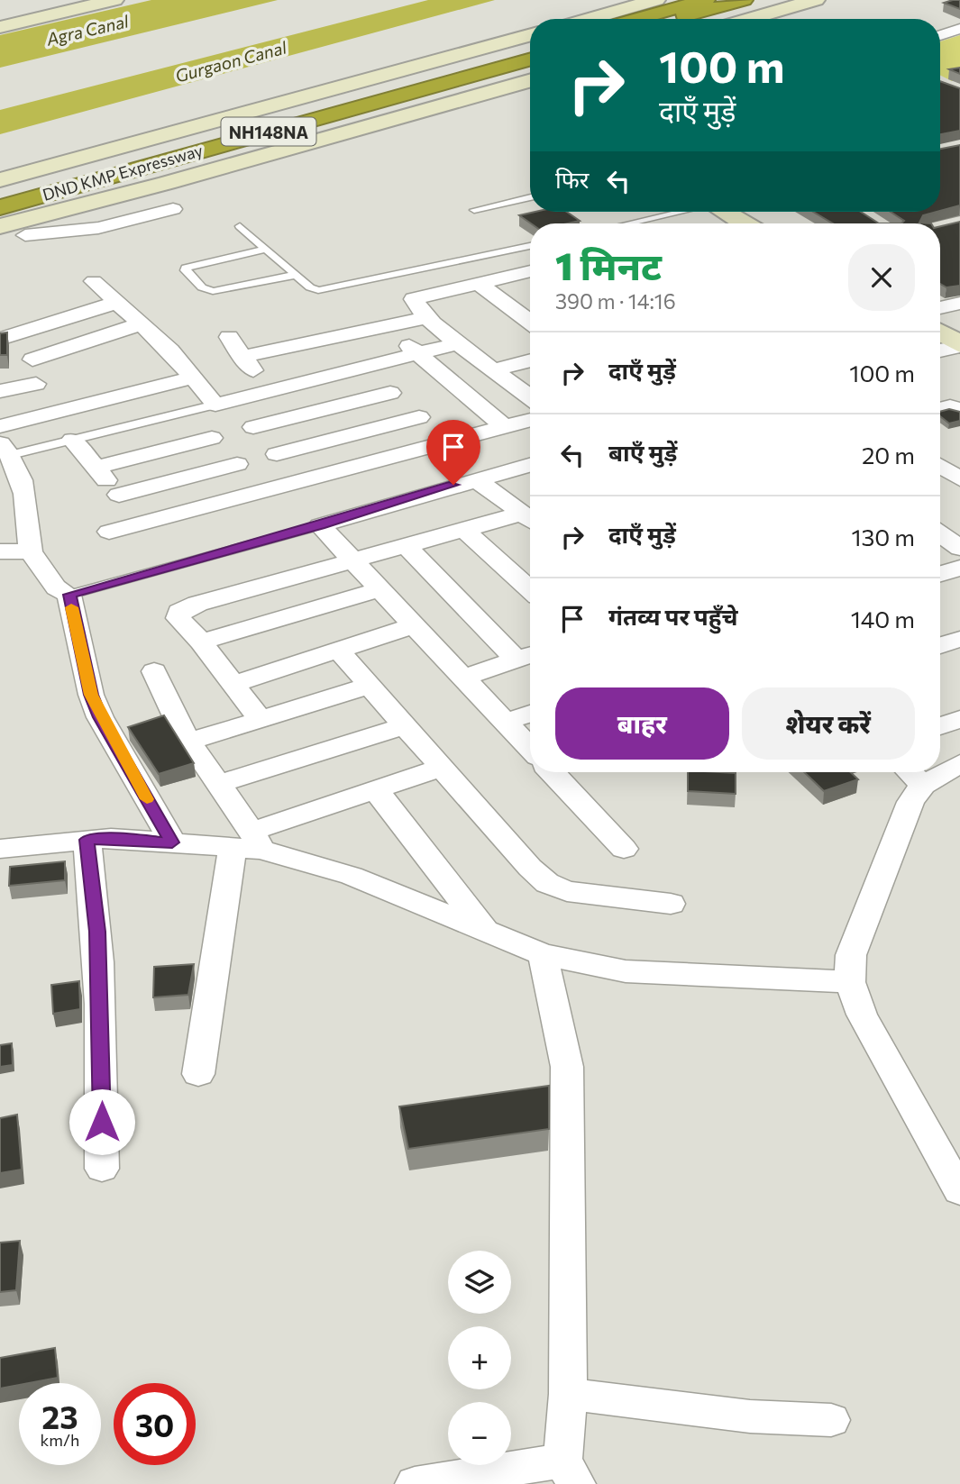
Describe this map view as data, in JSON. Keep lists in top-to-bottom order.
{
  "streets": {
    "highway": ["NH148NA", "DND KMP Expressway"]
  },
  "water": ["Agra Canal", "Gurgaon Canal"],
  "page": {
    "turn": ["100 m", "दाएँ मुड़ें"],
    "then": "फिर",
    "heading": ["1 मिनट", "390 m · 14:16"],
    "list": [
      {
        "name": "दाएँ मुड़ें",
        "value": "100 m"
      },
      {
        "name": "बाएँ मुड़ें",
        "value": "20 m"
      },
      {
        "name": "दाएँ मुड़ें",
        "value": "130 m"
      },
      {
        "name": "गंतव्य पर पहुँचे",
        "value": "140 m"
      }
    ],
    "buttons": ["बाहर", "शेयर करें"],
    "map_buttons": ["+", "−"],
    "speed": "23 km/h",
    "limit": "30"
  }
}
